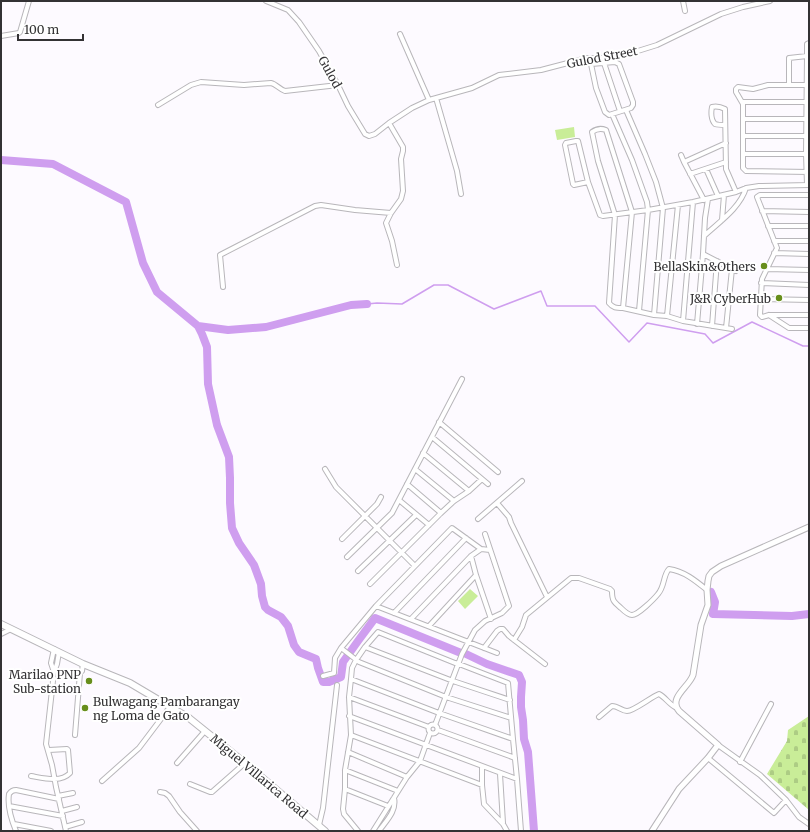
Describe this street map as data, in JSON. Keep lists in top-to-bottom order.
{
  "streets": {
    "main road": ["Miguel Villarica Road"],
    "street": ["Gulod Street", "Gulod"]
  },
  "crossings": [
    ["Gulod Street", "Gulod"]
  ],
  "places": [
    "BellaSkin&Others",
    "J&R CyberHub",
    "Marilao PNP Sub-station",
    "Bulwagang Pambarangay ng Loma de Gato"
  ],
  "scale_bar": "100 m"
}
